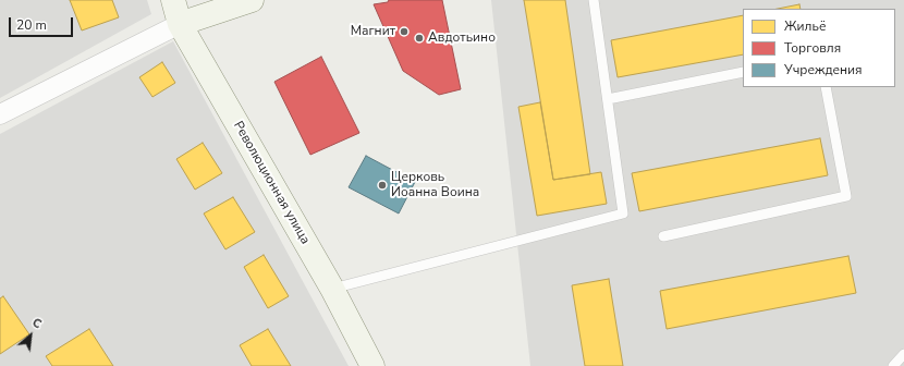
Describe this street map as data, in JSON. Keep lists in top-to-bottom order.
{
  "streets": {
    "main road": ["Революционная улица"]
  },
  "places": ["Магнит", "Авдотьино", "Церковь Иоанна Воина"],
  "legend": ["Жильё", "Торговля", "Учреждения"],
  "scale_bar": "20 m",
  "north": "top right"
}
